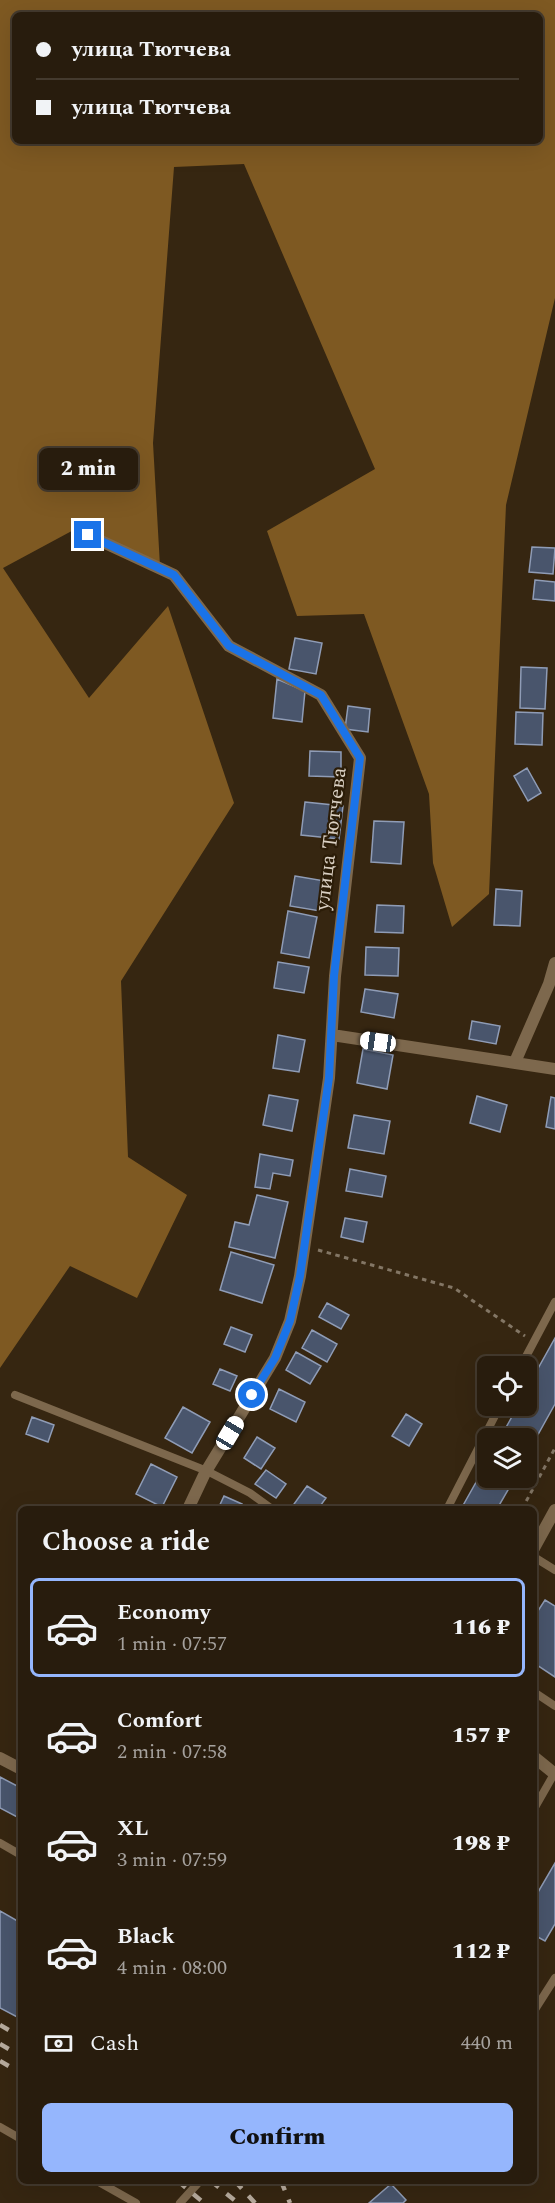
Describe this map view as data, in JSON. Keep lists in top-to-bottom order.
{
  "streets": {
    "street": ["улица Тютчева"]
  },
  "page": {
    "banner": ["улица Тютчева", "улица Тютчева"],
    "bubble": "2 min",
    "heading": "Choose a ride",
    "list": [
      {
        "name": "Economy",
        "note": "1 min · 07:57",
        "value": "116 ₽"
      },
      {
        "name": "Comfort",
        "note": "2 min · 07:58",
        "value": "157 ₽"
      },
      {
        "name": "XL",
        "note": "3 min · 07:59",
        "value": "198 ₽"
      },
      {
        "name": "Black",
        "note": "4 min · 08:00",
        "value": "112 ₽"
      }
    ],
    "pay": ["Cash", "440 m"],
    "buttons": "Confirm"
  }
}
